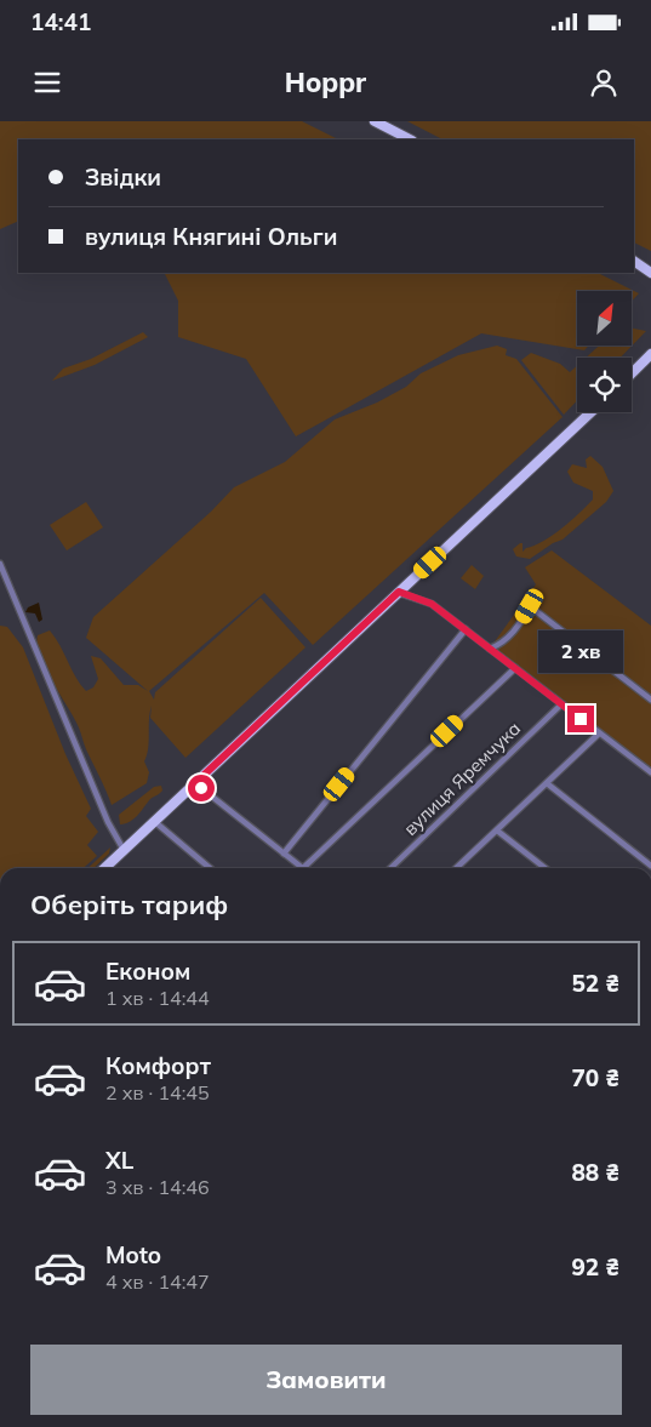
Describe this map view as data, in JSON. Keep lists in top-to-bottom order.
{
  "streets": {
    "street": ["вулиця Яремчука"]
  },
  "north": "top right",
  "page": {
    "status": "14:41",
    "header": "Hoppr",
    "banner": ["Звідки", "вулиця Княгині Ольги"],
    "bubble": "2 хв",
    "heading": "Оберіть тариф",
    "list": [
      {
        "name": "Економ",
        "note": "1 хв · 14:44",
        "value": "52 ₴"
      },
      {
        "name": "Комфорт",
        "note": "2 хв · 14:45",
        "value": "70 ₴"
      },
      {
        "name": "XL",
        "note": "3 хв · 14:46",
        "value": "88 ₴"
      },
      {
        "name": "Moto",
        "note": "4 хв · 14:47",
        "value": "92 ₴"
      }
    ],
    "buttons": "Замовити"
  }
}
